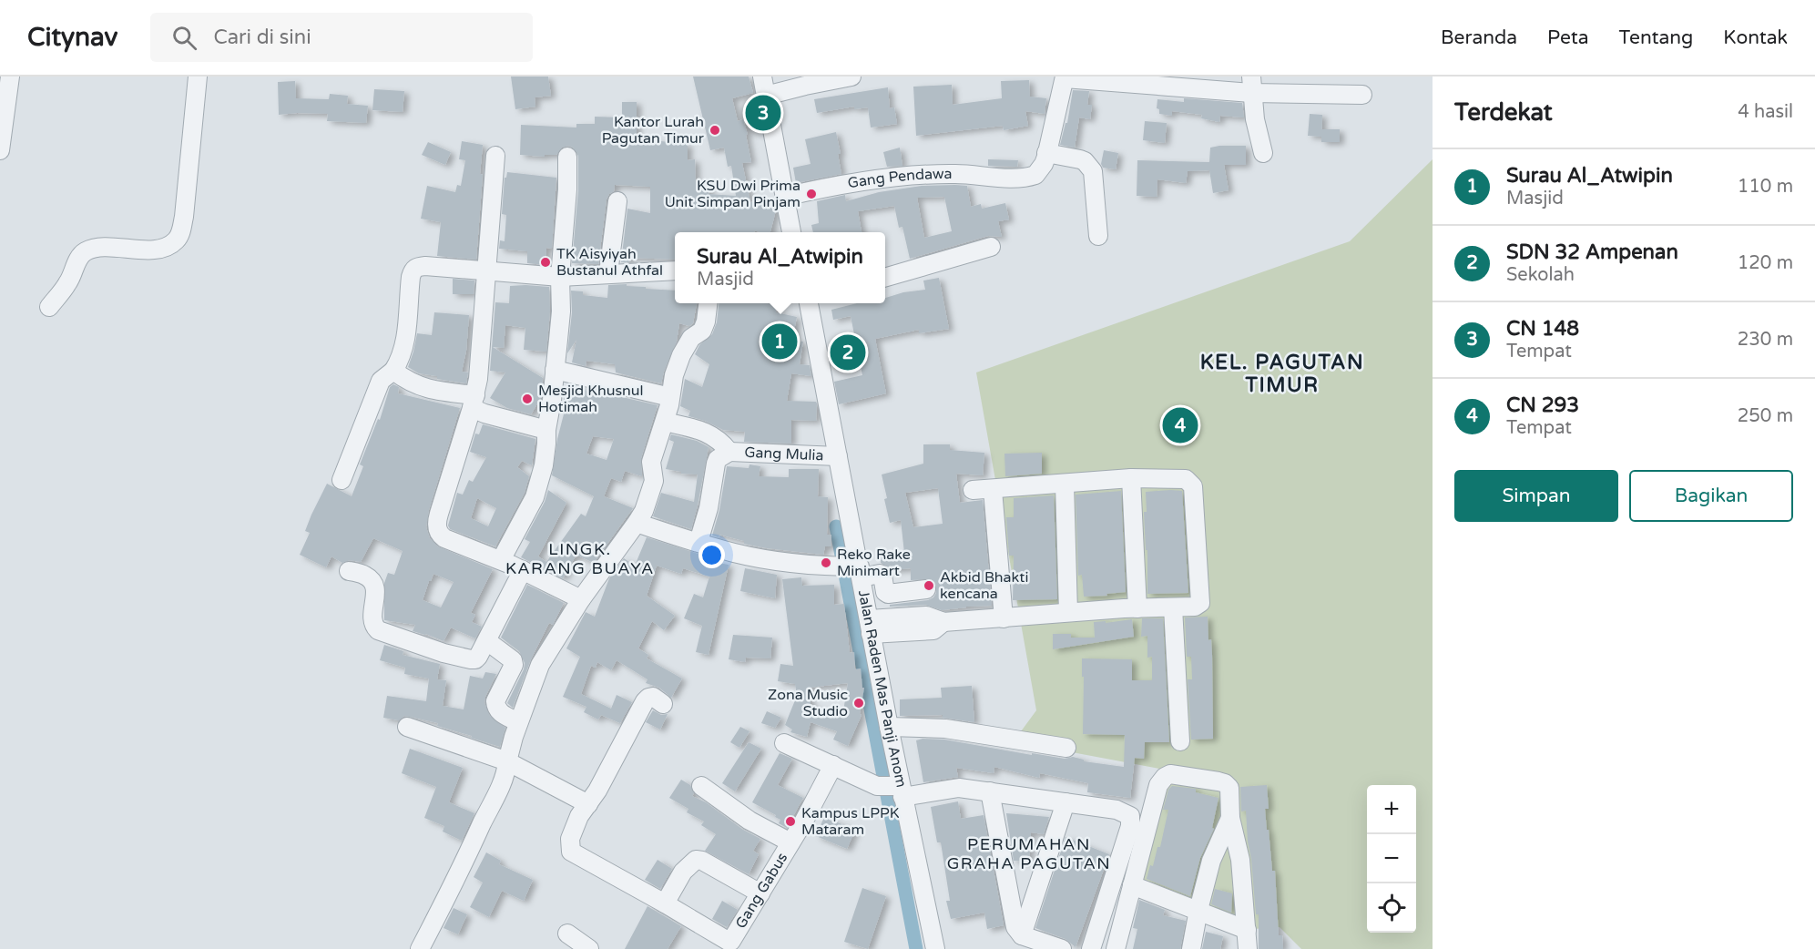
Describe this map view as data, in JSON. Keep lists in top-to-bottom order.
{
  "streets": {
    "street": [
      "Gang Pendawa",
      "Gang Mulia",
      "Jalan Raden Mas Panji Anom",
      "Gang Gabus"
    ]
  },
  "crossings": [
    ["Gang Mulia", "Jalan Raden Mas Panji Anom"]
  ],
  "districts": ["KEL. PAGUTAN TIMUR", "LINGK. KARANG BUAYA", "PERUMAHAN GRAHA PAGUTAN"],
  "places": [
    "Kantor Lurah Pagutan Timur",
    "KSU Dwi Prima Unit Simpan Pinjam",
    "TK Aisyiyah Bustanul Athfal",
    "Mesjid Khusnul Hotimah",
    "Reko Rake Minimart",
    "Akbid Bhakti kencana",
    "Zona Music Studio",
    "Kampus LPPK Mataram"
  ],
  "page": {
    "header": "Citynav",
    "search": "Cari di sini",
    "nav": [
      "Beranda",
      "Peta",
      "Tentang",
      "Kontak"
    ],
    "heading": ["Terdekat", "4 hasil"],
    "pins": [
      "3",
      "1",
      "2",
      "4"
    ],
    "list": [
      {
        "mark": "1",
        "name": "Surau Al_Atwipin",
        "note": "Masjid",
        "value": "110 m"
      },
      {
        "mark": "2",
        "name": "SDN 32 Ampenan",
        "note": "Sekolah",
        "value": "120 m"
      },
      {
        "mark": "3",
        "name": "CN 148",
        "note": "Tempat",
        "value": "230 m"
      },
      {
        "mark": "4",
        "name": "CN 293",
        "note": "Tempat",
        "value": "250 m"
      }
    ],
    "popup": ["Surau Al_Atwipin", "Masjid"],
    "buttons": ["Simpan", "Bagikan"],
    "map_buttons": ["+", "−"]
  }
}
